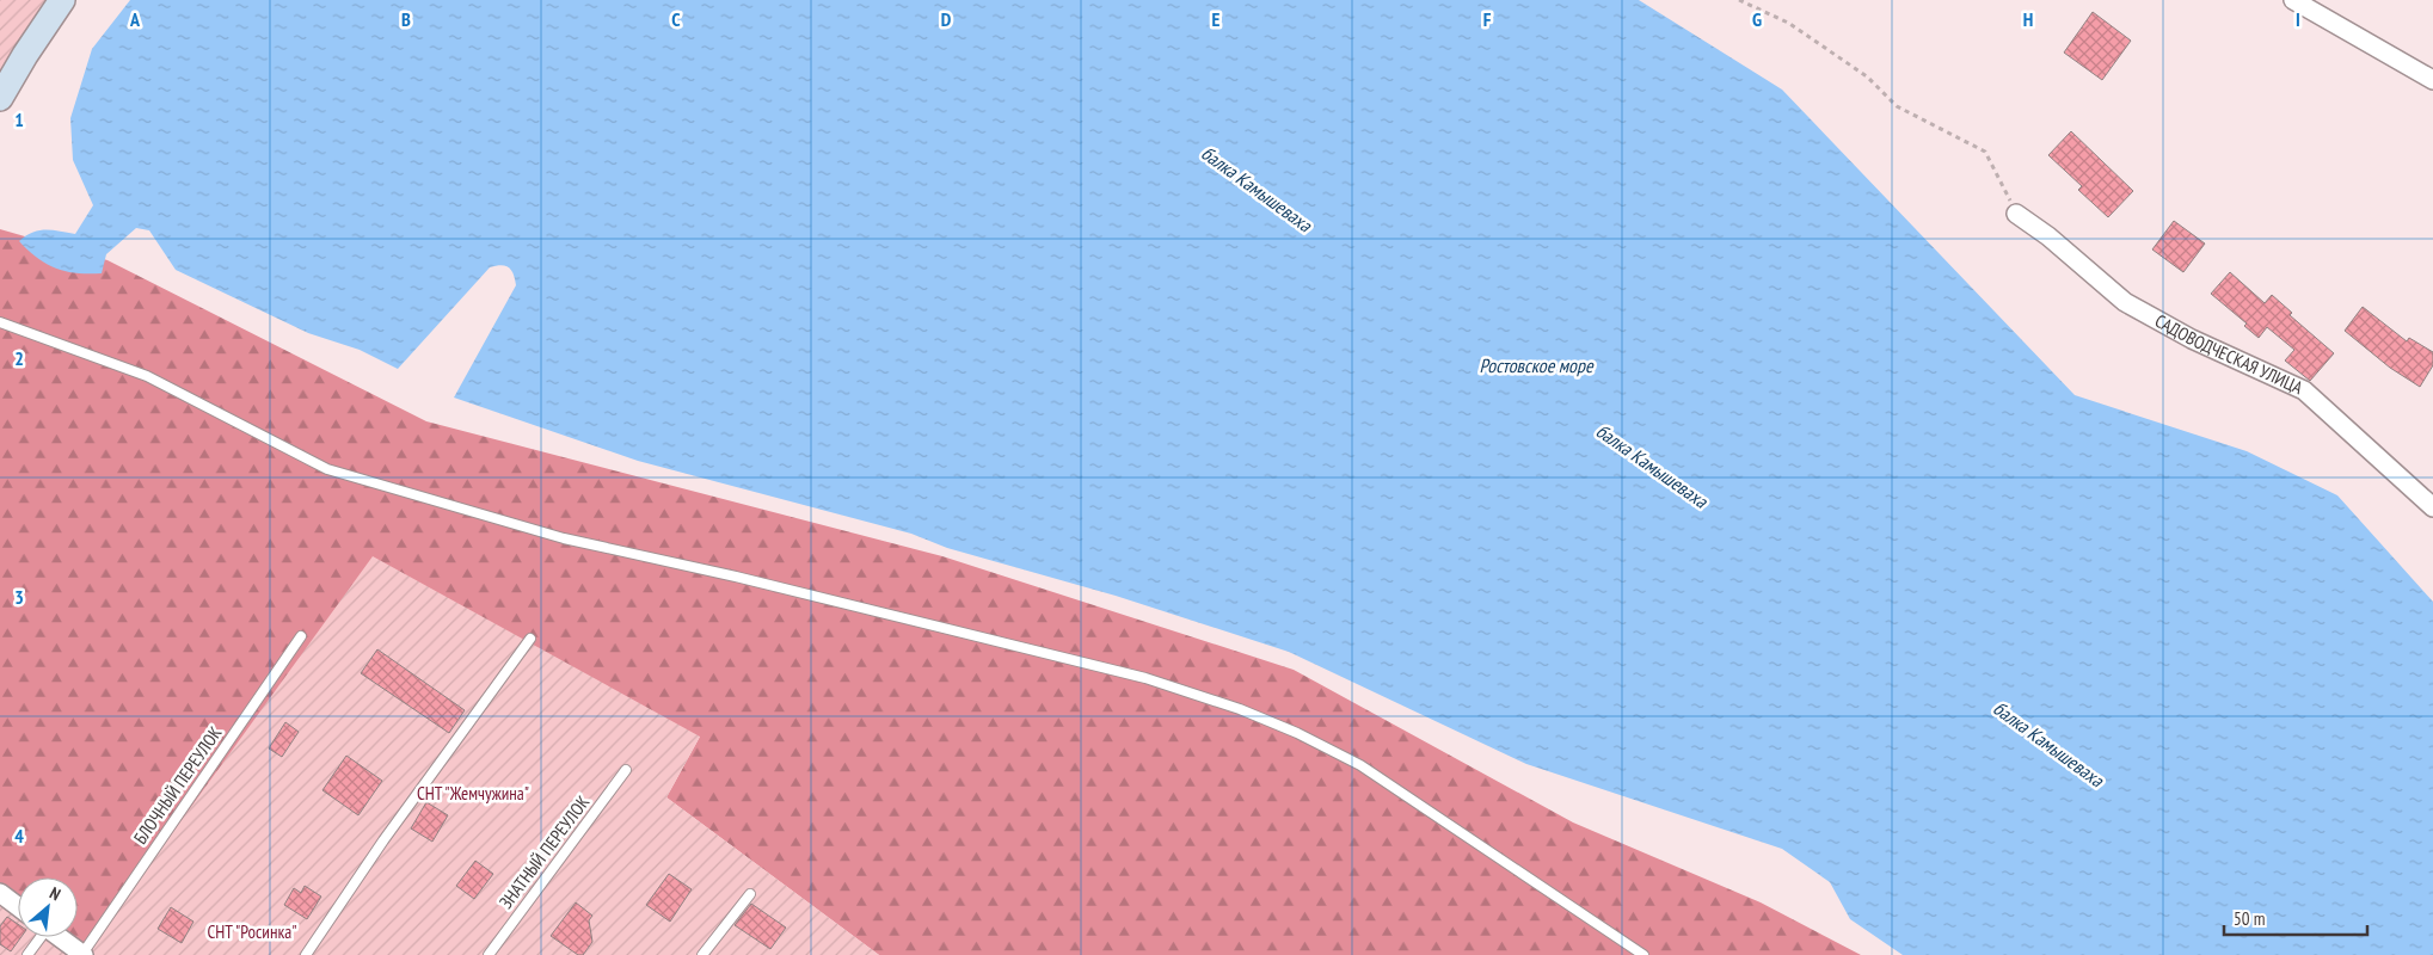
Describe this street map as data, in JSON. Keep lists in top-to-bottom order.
{
  "streets": {
    "street": ["САДОВОДЧЕСКАЯ УЛИЦА"],
    "lane": ["БЛОЧНЫЙ ПЕРЕУЛОК", "ЗНАТНЫЙ ПЕРЕУЛОК"]
  },
  "water": ["балка Камышеваха", "Ростовское море"],
  "parks": ["СНТ \"Жемчужина\"", "СНТ \"Росинка\""],
  "scale_bar": "50 m",
  "north": "top right",
  "grid": {
    "columns": [
      "A",
      "B",
      "C",
      "D",
      "E",
      "F",
      "G",
      "H",
      "I"
    ],
    "rows": [
      "1",
      "2",
      "3",
      "4"
    ]
  }
}
